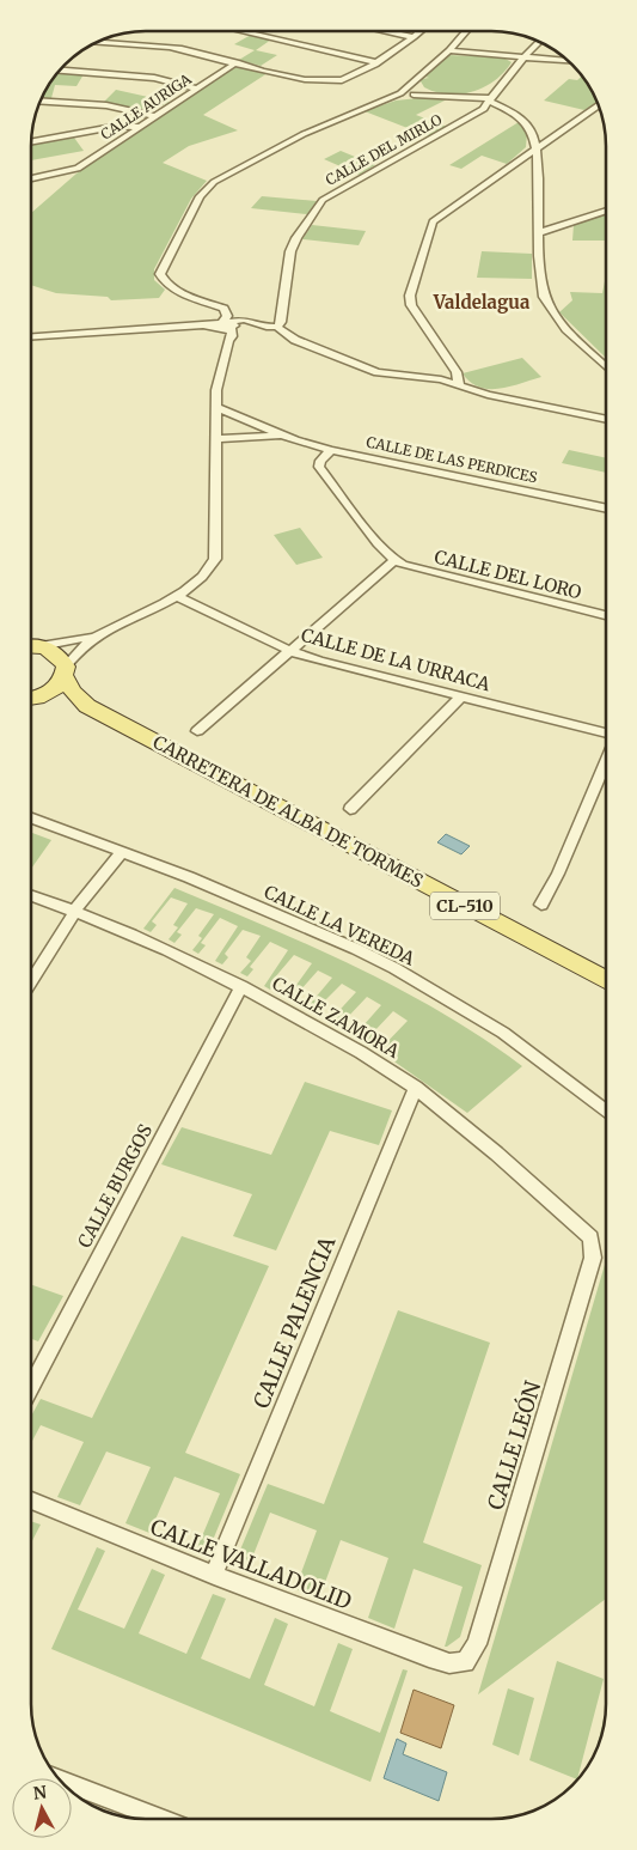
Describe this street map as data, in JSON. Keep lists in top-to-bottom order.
{
  "streets": {
    "main road": ["CARRETERA DE ALBA DE TORMES", "CL-510"],
    "street": [
      "CALLE AURIGA",
      "CALLE DEL MIRLO",
      "CALLE DE LAS PERDICES",
      "CALLE DEL LORO",
      "CALLE DE LA URRACA",
      "CALLE LA VEREDA",
      "CALLE ZAMORA",
      "CALLE BURGOS",
      "CALLE PALENCIA",
      "CALLE LEÓN",
      "CALLE VALLADOLID"
    ]
  },
  "crossings": [
    ["CARRETERA DE ALBA DE TORMES", "CL-510"],
    ["CALLE ZAMORA", "CALLE BURGOS"],
    ["CALLE ZAMORA", "CALLE PALENCIA"],
    ["CALLE ZAMORA", "CALLE LEÓN"],
    ["CALLE PALENCIA", "CALLE VALLADOLID"],
    ["CALLE LEÓN", "CALLE VALLADOLID"]
  ],
  "districts": ["Valdelagua"],
  "north": "top"
}
